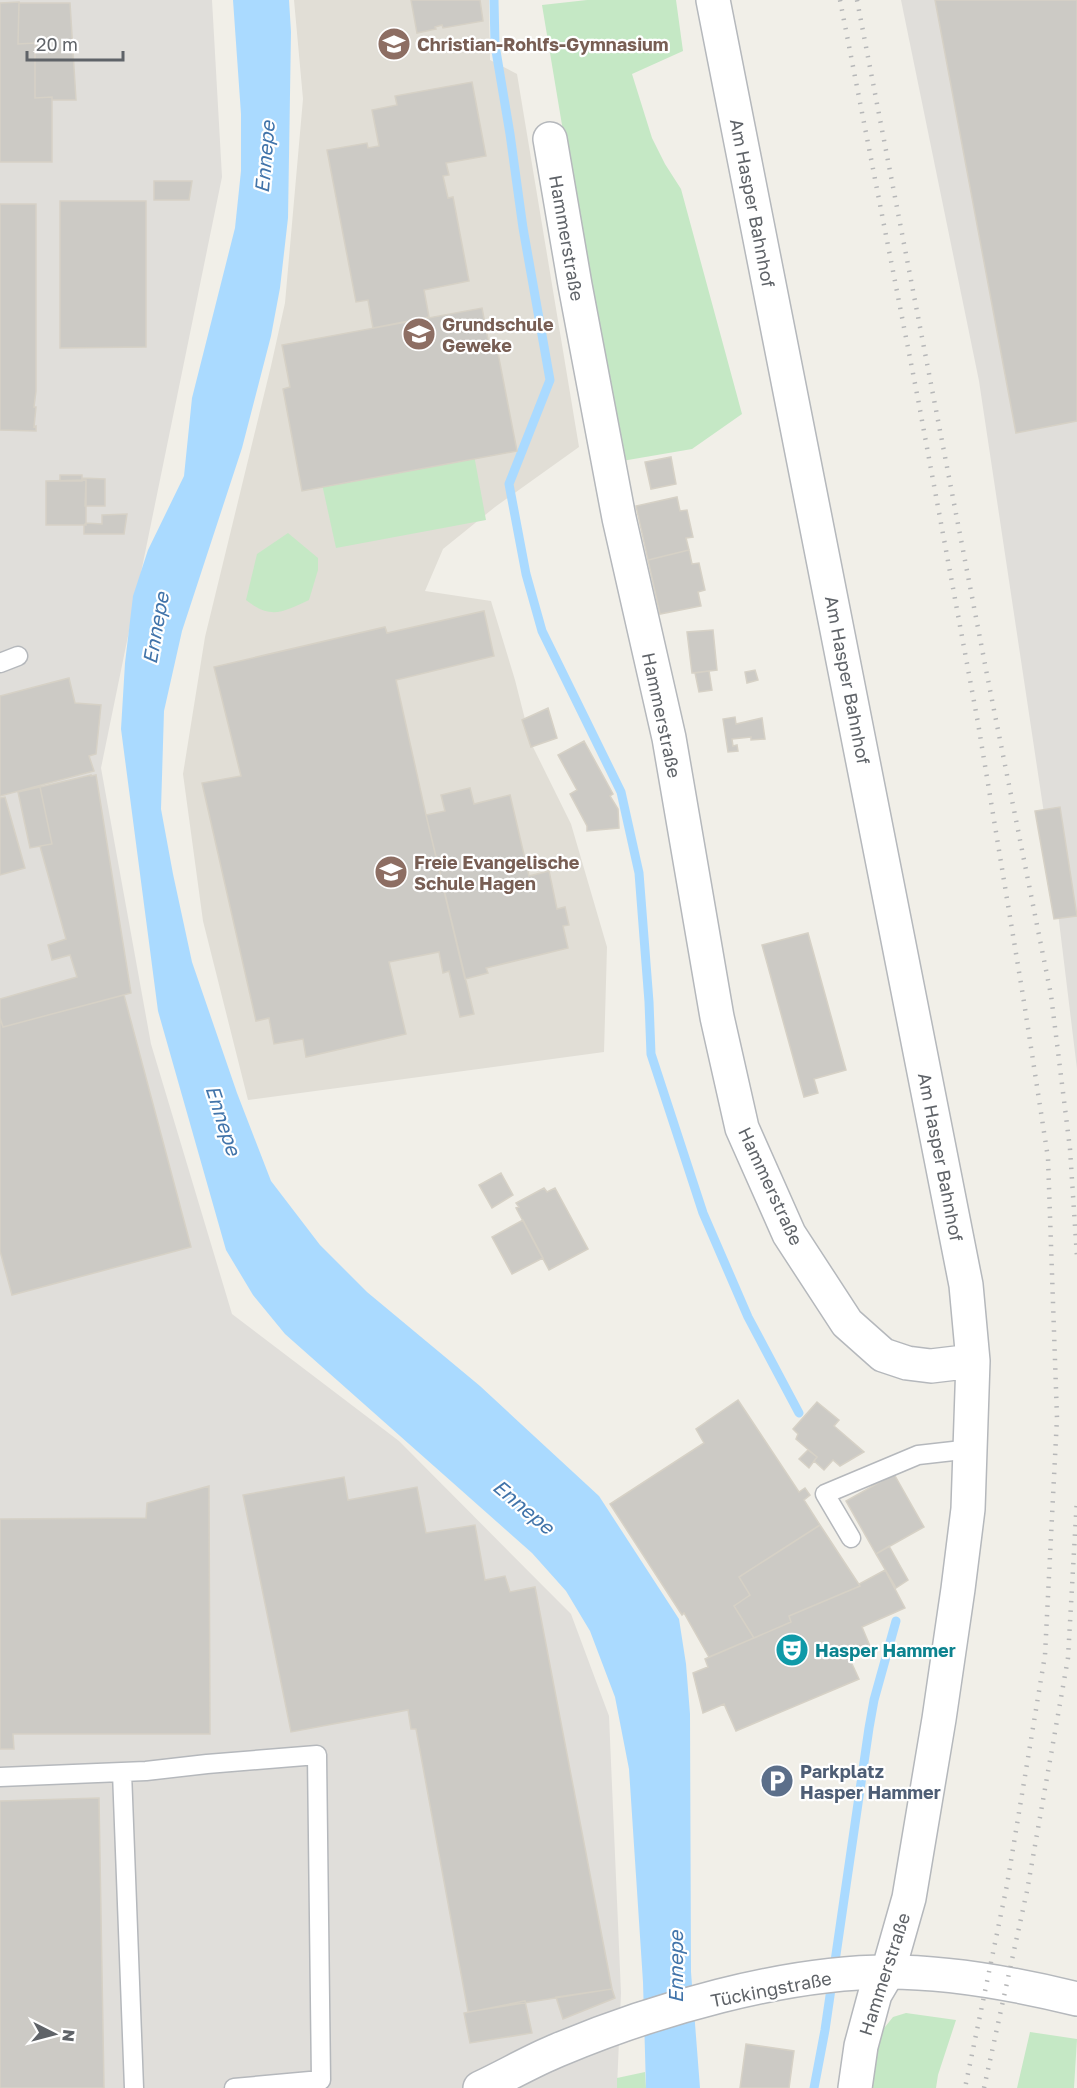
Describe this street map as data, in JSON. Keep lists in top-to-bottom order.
{
  "streets": {
    "street": ["Am Hasper Bahnhof", "Hammerstraße", "Tückingstraße"]
  },
  "crossings": [
    ["Am Hasper Bahnhof", "Hammerstraße"],
    ["Hammerstraße", "Tückingstraße"]
  ],
  "water": ["Ennepe"],
  "places": {
    "school or university": ["Christian-Rohlfs-Gymnasium", "Grundschule Geweke", "Freie Evangelische Schule Hagen"],
    "theatre": ["Hasper Hammer"],
    "parking": ["Parkplatz Hasper Hammer"]
  },
  "scale_bar": "20 m",
  "north": "right"
}
